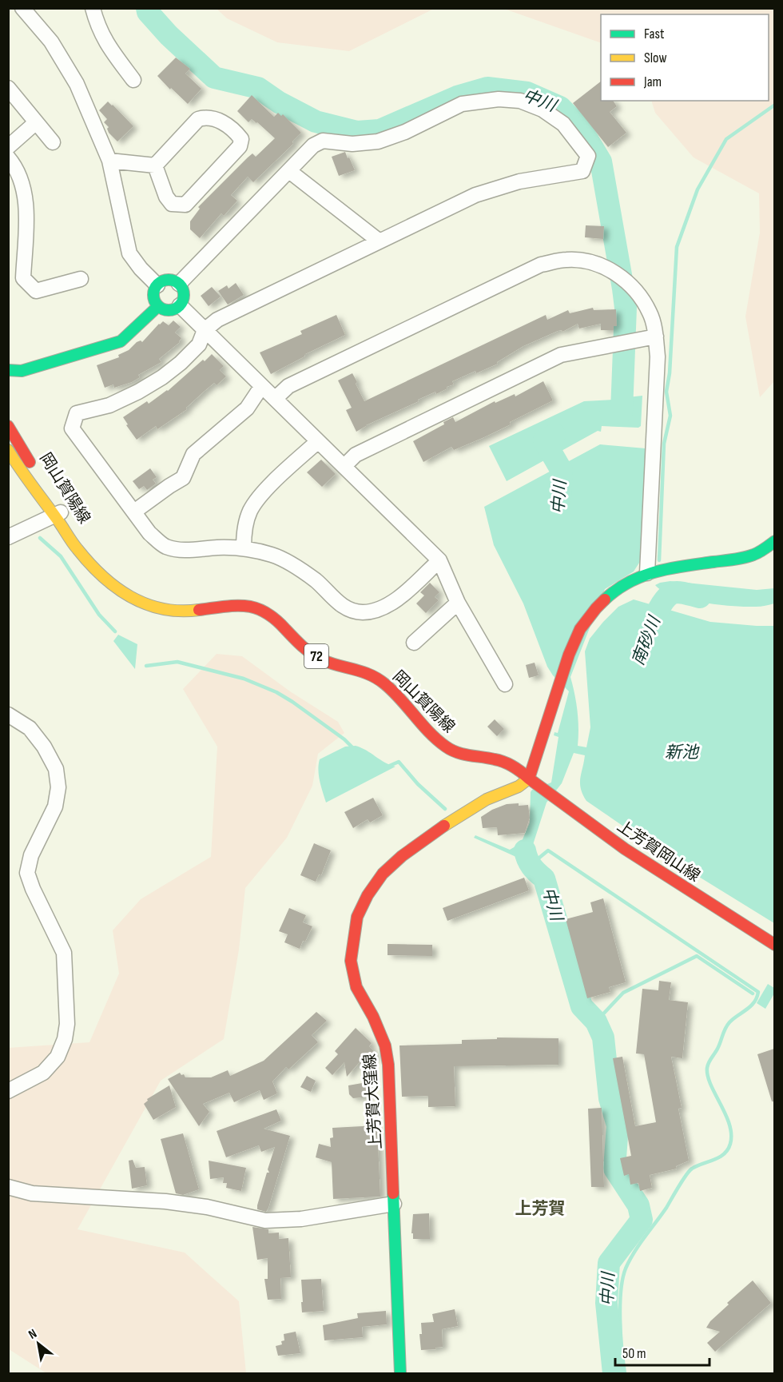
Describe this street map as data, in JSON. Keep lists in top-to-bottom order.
{
  "streets": {
    "main road": [
      "岡山賀陽線",
      "72",
      "上芳賀岡山線",
      "上芳賀大窪線"
    ]
  },
  "crossings": [
    ["岡山賀陽線", "上芳賀岡山線"],
    ["岡山賀陽線", "上芳賀大窪線"],
    ["上芳賀岡山線", "上芳賀大窪線"]
  ],
  "districts": ["上芳賀"],
  "water": ["中川", "南砂川", "新池"],
  "legend": ["Fast", "Slow", "Jam"],
  "scale_bar": "50 m",
  "north": "top left"
}
